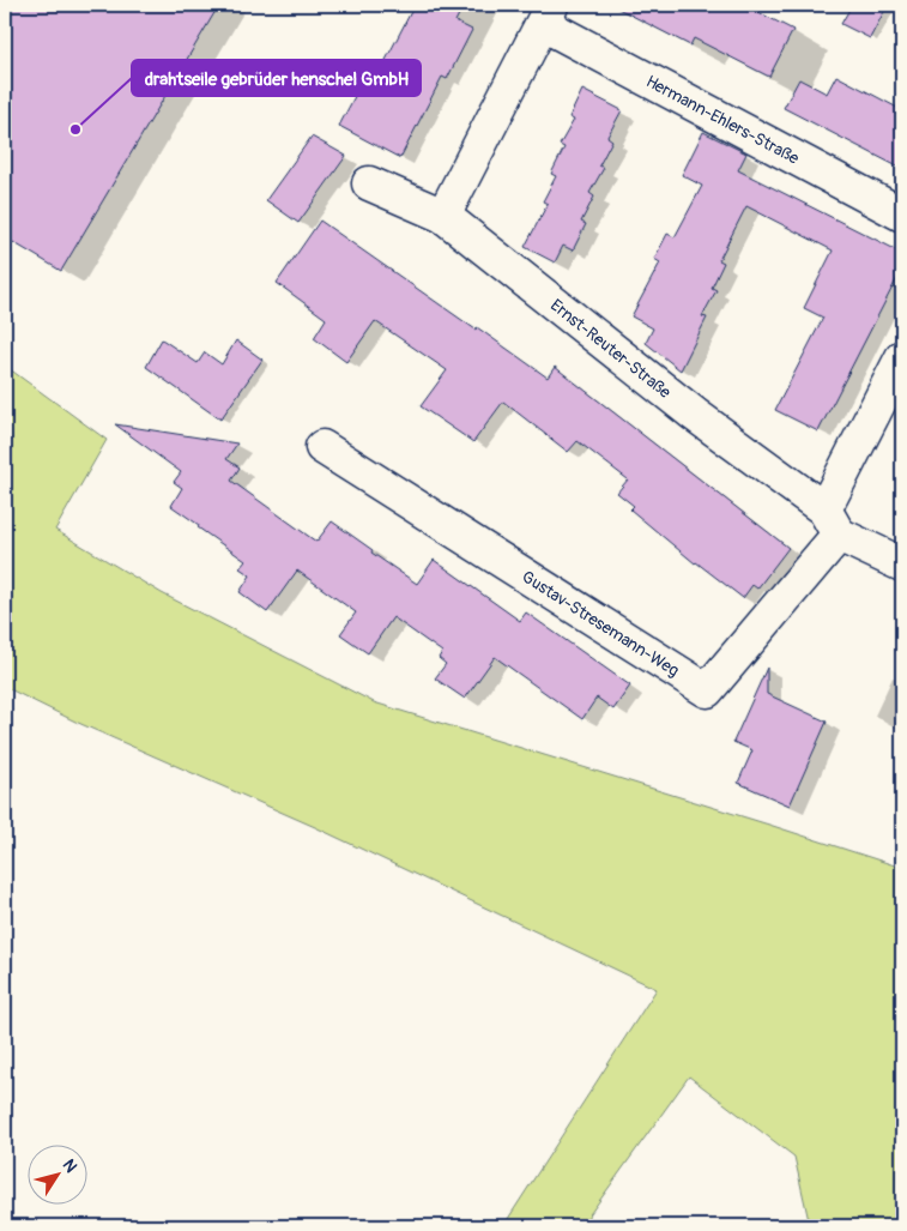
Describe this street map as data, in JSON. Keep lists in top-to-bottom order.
{
  "streets": {
    "street": ["Hermann-Ehlers-Straße", "Ernst-Reuter-Straße", "Gustav-Stresemann-Weg"]
  },
  "crossings": [
    ["Ernst-Reuter-Straße", "Gustav-Stresemann-Weg"]
  ],
  "places": ["drahtseile gebrüder henschel GmbH"],
  "north": "top right"
}
